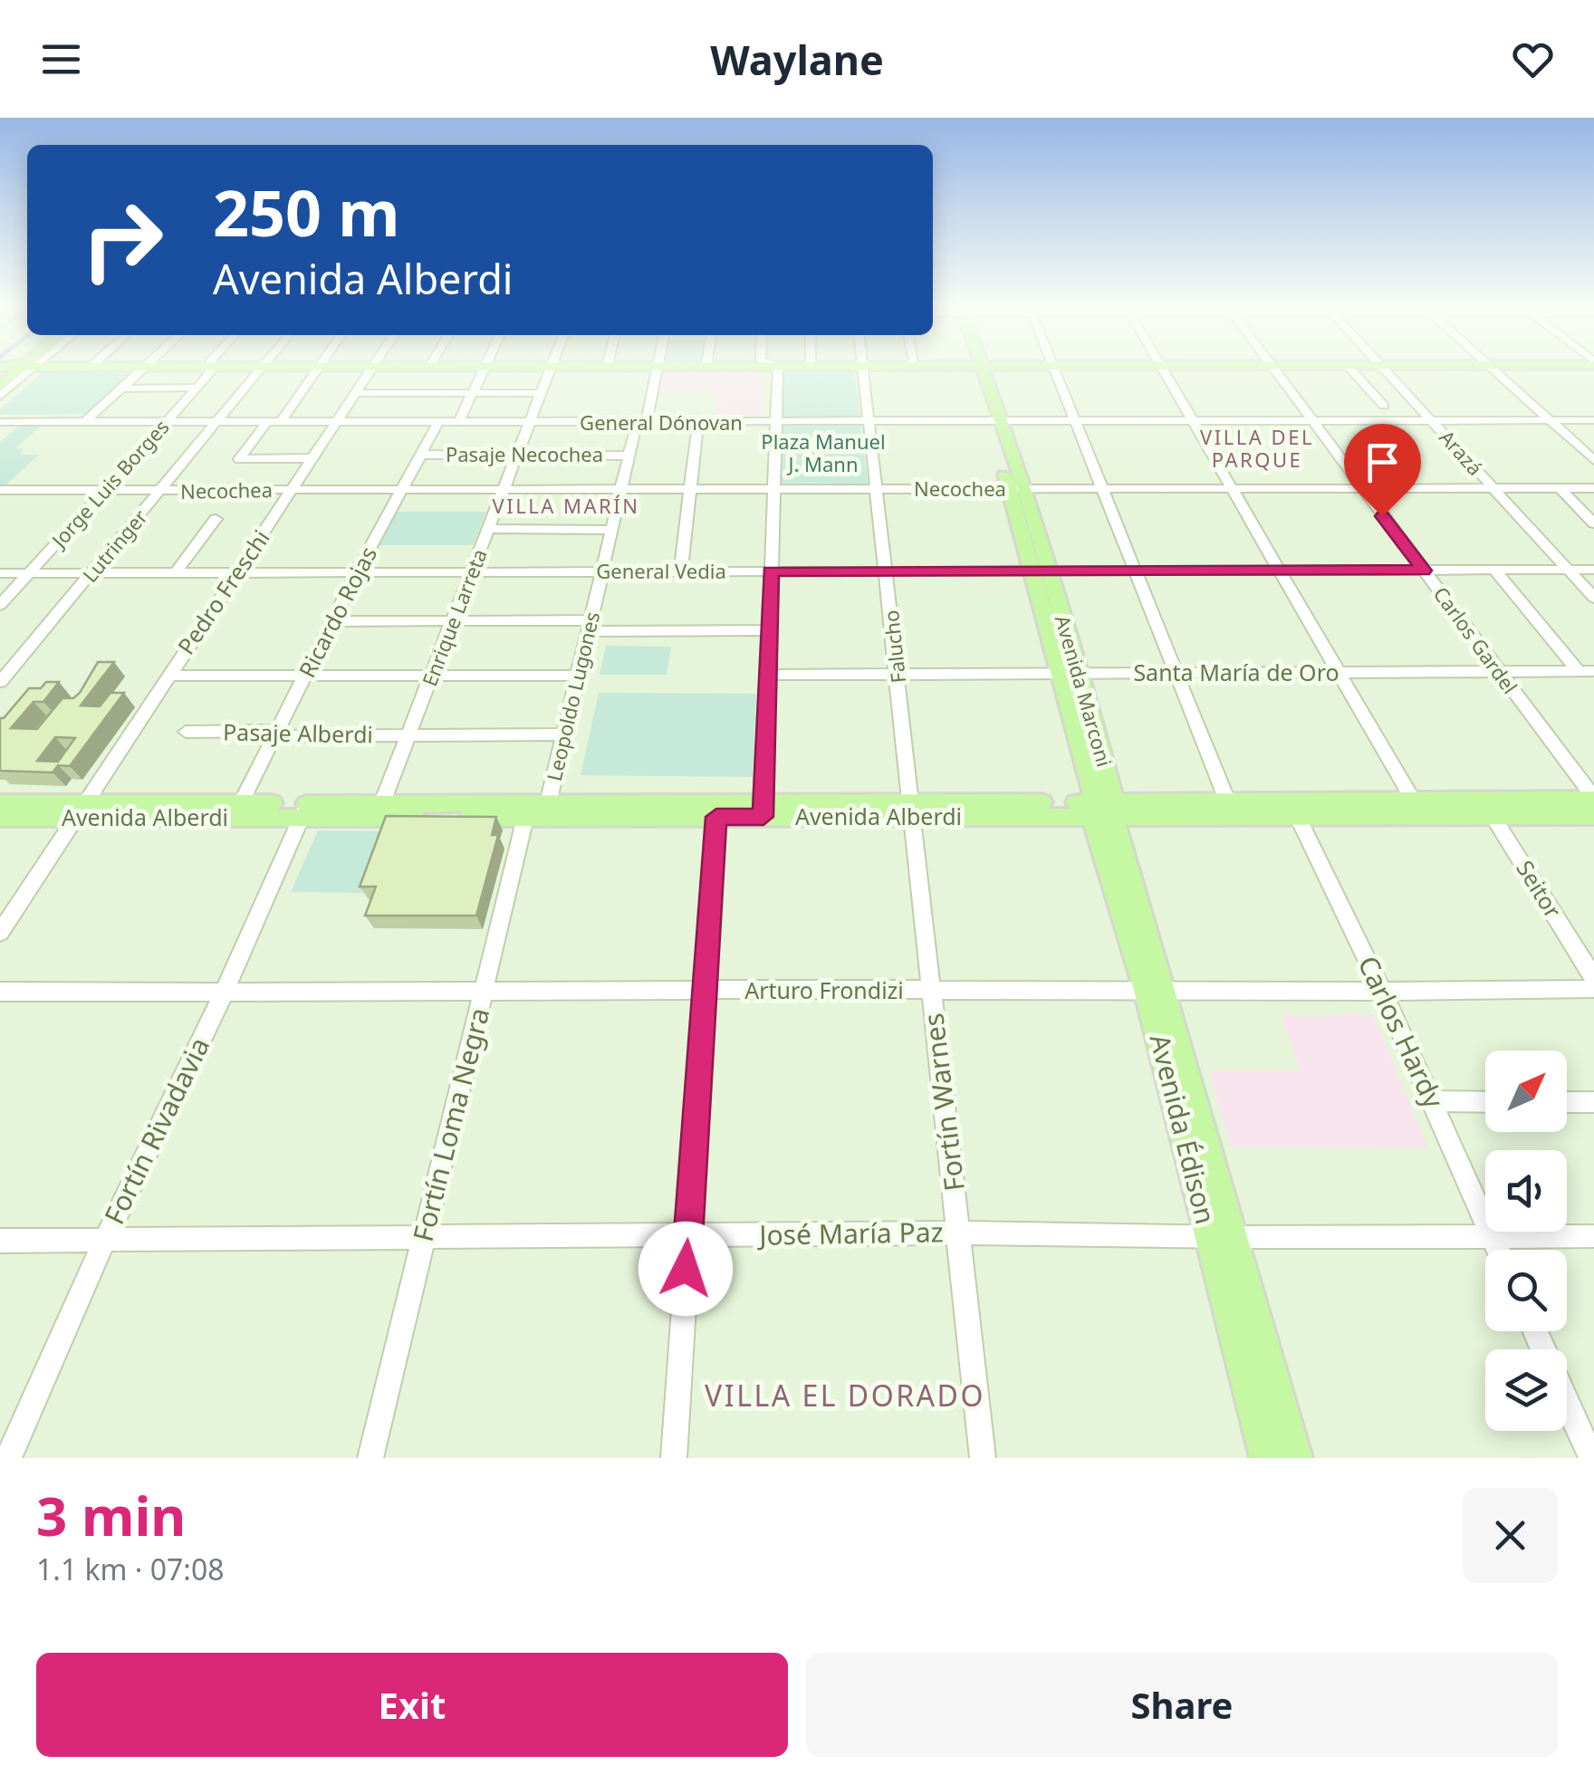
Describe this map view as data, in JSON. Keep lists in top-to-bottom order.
{
  "streets": {
    "main road": ["Avenida Marconi", "Avenida Alberdi", "Avenida Édison"],
    "street": [
      "General Dónovan",
      "Arazá",
      "Pasaje Necochea",
      "Jorge Luis Borges",
      "Necochea",
      "Lutringer",
      "General Vedia",
      "Pedro Freschi",
      "Ricardo Rojas",
      "Enrique Larreta",
      "Carlos Gardel",
      "Falucho",
      "Santa María de Oro",
      "Leopoldo Lugones",
      "Pasaje Alberdi",
      "Seitor",
      "Arturo Frondizi",
      "Carlos Hardy",
      "Fortín Warnes",
      "Fortín Loma Negra",
      "Fortín Rivadavia",
      "José María Paz"
    ]
  },
  "crossings": [
    ["General Dónovan", "Arazá"],
    ["General Dónovan", "Jorge Luis Borges"],
    ["General Dónovan", "Lutringer"],
    ["General Dónovan", "Pedro Freschi"],
    ["General Dónovan", "Ricardo Rojas"],
    ["General Dónovan", "Enrique Larreta"],
    ["General Dónovan", "Carlos Gardel"],
    ["General Dónovan", "Falucho"],
    ["General Dónovan", "Avenida Marconi"],
    ["General Dónovan", "Leopoldo Lugones"],
    ["Arazá", "Necochea"],
    ["Arazá", "General Vedia"],
    ["Pasaje Necochea", "Ricardo Rojas"],
    ["Pasaje Necochea", "Enrique Larreta"],
    ["Pasaje Necochea", "Leopoldo Lugones"],
    ["Jorge Luis Borges", "Necochea"],
    ["Jorge Luis Borges", "General Vedia"],
    ["Necochea", "Lutringer"],
    ["Necochea", "Pedro Freschi"],
    ["Necochea", "Ricardo Rojas"],
    ["Necochea", "Enrique Larreta"],
    ["Necochea", "Carlos Gardel"],
    ["Necochea", "Falucho"],
    ["Necochea", "Avenida Marconi"],
    ["Necochea", "Leopoldo Lugones"],
    ["Lutringer", "General Vedia"],
    ["General Vedia", "Pedro Freschi"],
    ["General Vedia", "Ricardo Rojas"],
    ["General Vedia", "Enrique Larreta"],
    ["General Vedia", "Carlos Gardel"],
    ["General Vedia", "Falucho"],
    ["General Vedia", "Avenida Marconi"],
    ["General Vedia", "Leopoldo Lugones"],
    ["Pedro Freschi", "Avenida Alberdi"],
    ["Ricardo Rojas", "Pasaje Alberdi"],
    ["Ricardo Rojas", "Avenida Alberdi"],
    ["Enrique Larreta", "Pasaje Alberdi"],
    ["Enrique Larreta", "Avenida Alberdi"],
    ["Carlos Gardel", "Santa María de Oro"],
    ["Carlos Gardel", "Avenida Alberdi"],
    ["Falucho", "Santa María de Oro"],
    ["Falucho", "Avenida Alberdi"],
    ["Falucho", "Fortín Warnes"],
    ["Santa María de Oro", "Avenida Marconi"],
    ["Avenida Marconi", "Avenida Alberdi"],
    ["Avenida Marconi", "Avenida Édison"],
    ["Leopoldo Lugones", "Pasaje Alberdi"],
    ["Leopoldo Lugones", "Avenida Alberdi"],
    ["Avenida Alberdi", "Seitor"],
    ["Avenida Alberdi", "Carlos Hardy"],
    ["Avenida Alberdi", "Fortín Warnes"],
    ["Avenida Alberdi", "Fortín Loma Negra"],
    ["Avenida Alberdi", "Avenida Édison"],
    ["Avenida Alberdi", "Fortín Rivadavia"],
    ["Arturo Frondizi", "Carlos Hardy"],
    ["Arturo Frondizi", "Fortín Warnes"],
    ["Arturo Frondizi", "Fortín Loma Negra"],
    ["Arturo Frondizi", "Avenida Édison"],
    ["Arturo Frondizi", "Fortín Rivadavia"],
    ["Carlos Hardy", "José María Paz"],
    ["Fortín Warnes", "José María Paz"],
    ["Fortín Loma Negra", "José María Paz"],
    ["Avenida Édison", "José María Paz"],
    ["Fortín Rivadavia", "José María Paz"]
  ],
  "districts": ["VILLA DEL PARQUE", "VILLA MARÍN", "VILLA EL DORADO"],
  "parks": ["Plaza Manuel J. Mann"],
  "north": "top right",
  "page": {
    "header": "Waylane",
    "turn": ["250 m", "Avenida Alberdi"],
    "heading": ["3 min", "1.1 km · 07:08"],
    "buttons": ["Exit", "Share"]
  }
}
